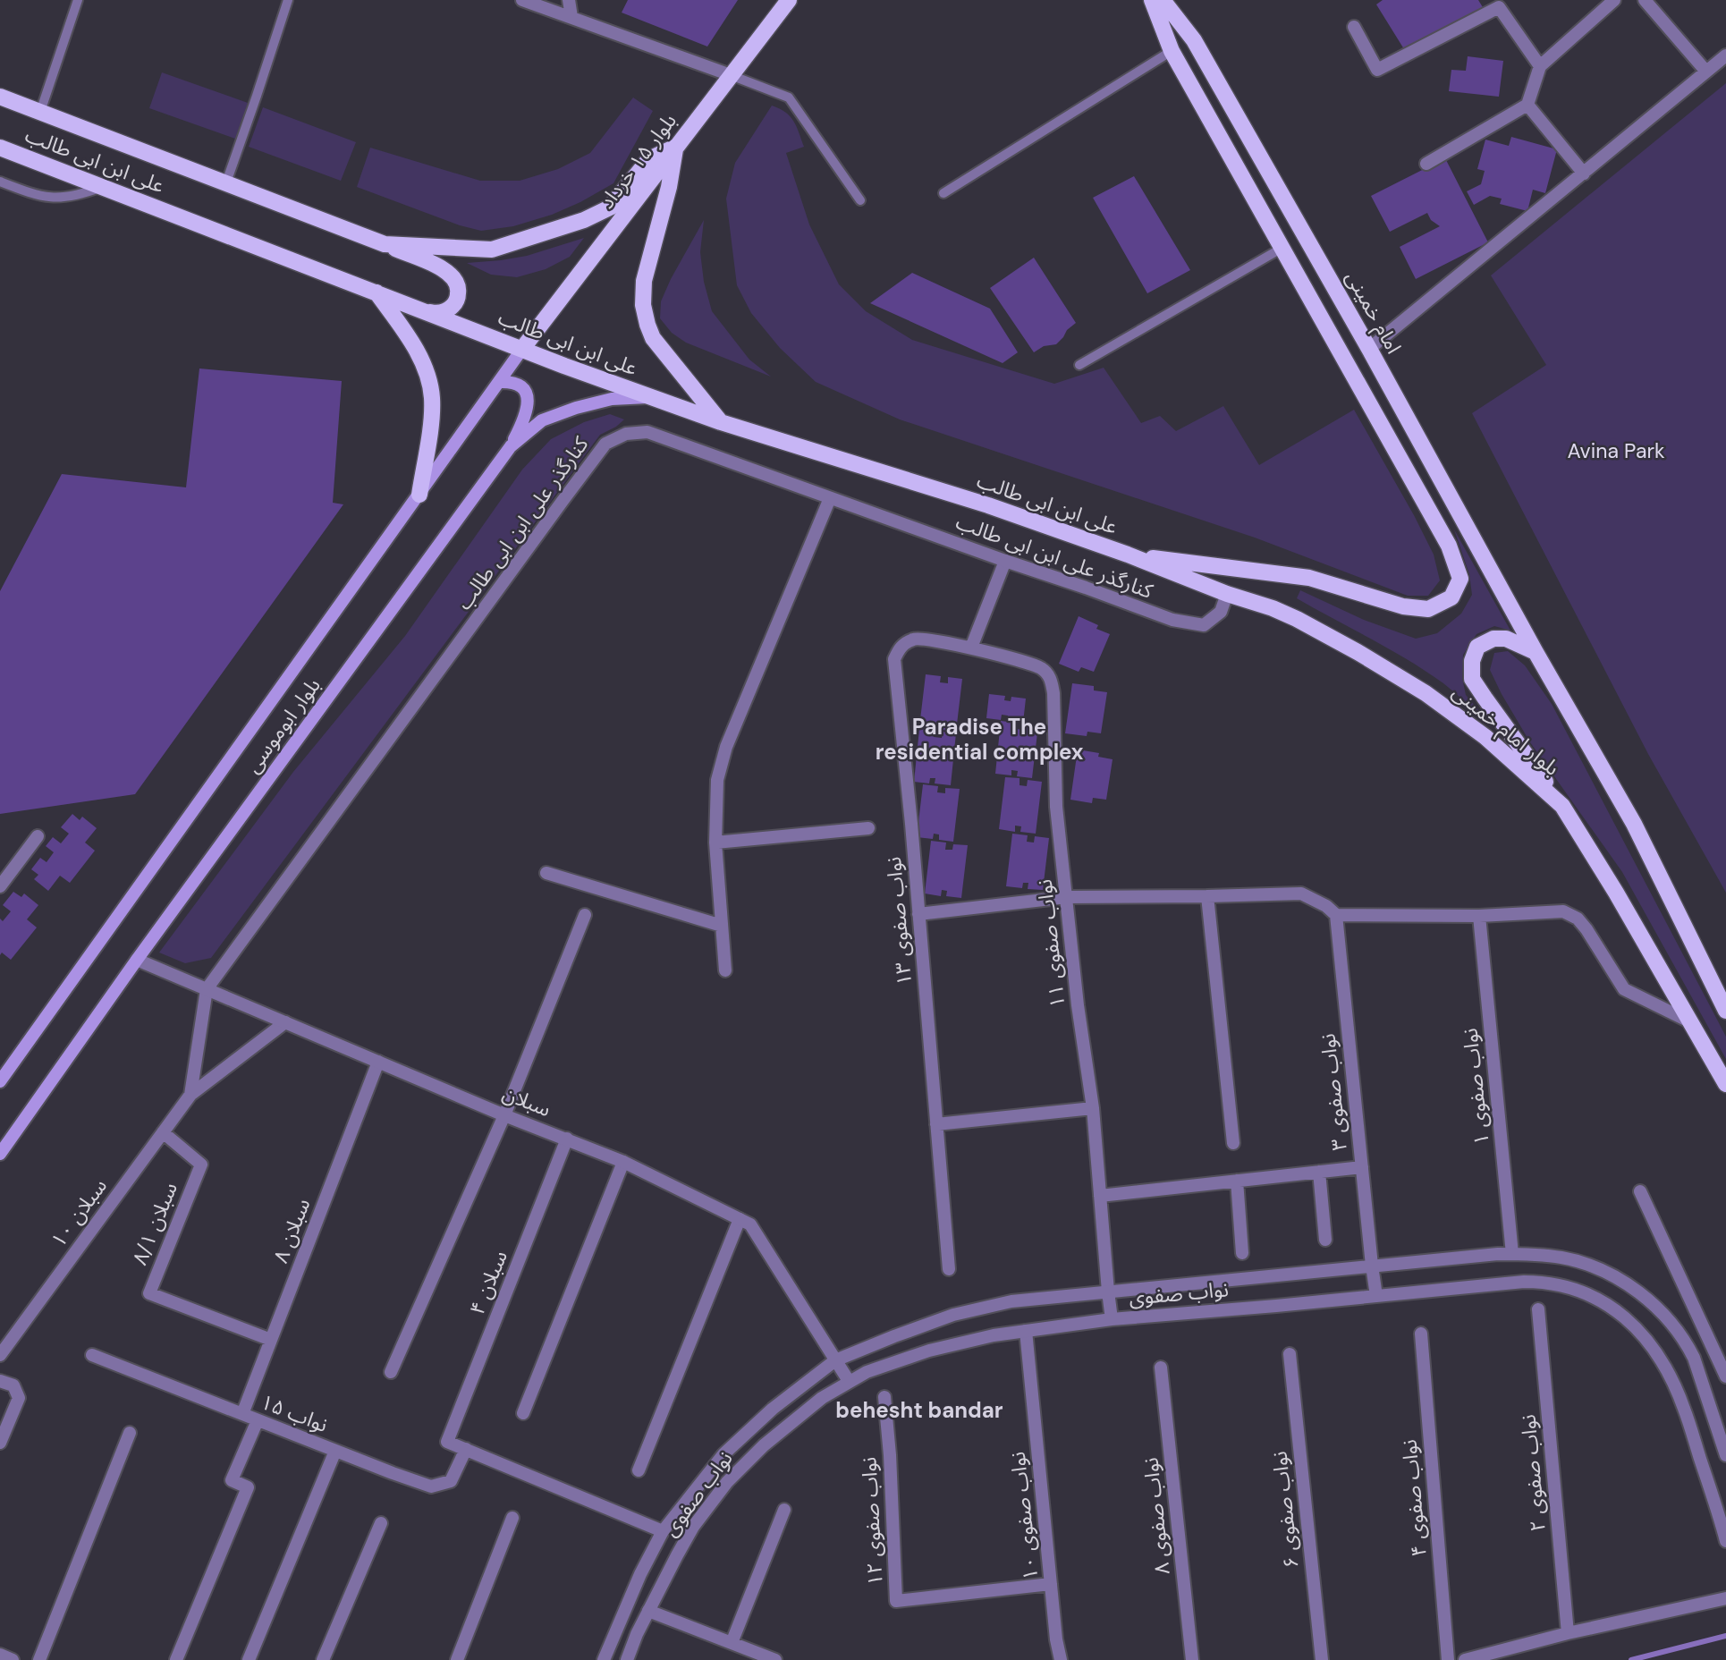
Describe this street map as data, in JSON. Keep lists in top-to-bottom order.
{
  "streets": {
    "main road": [
      "علی ابن ابی طالب",
      "بلوار ۱۵ خرداد",
      "امام خمینی",
      "بلوار ابوموسی",
      "بلوار امام خمینی"
    ],
    "street": [
      "کنارگذر علی ابن ابی طالب",
      "نواب صفوی ۱۳",
      "نواب صفوی ۱۱",
      "نواب صفوی ۱",
      "نواب صفوی ۳",
      "سبلان",
      "سبلان ۱۰",
      "سبلان ۸/۱",
      "سبلان ۸",
      "سبلان ۴",
      "نواب صفوی",
      "نواب ۱۵",
      "نواب صفوی ۲",
      "نواب صفوی ۴",
      "نواب صفوی ۶",
      "نواب صفوی ۱۰",
      "نواب صفوی ۸",
      "نواب صفوی ۱۲"
    ]
  },
  "crossings": [
    ["علی ابن ابی طالب", "بلوار ۱۵ خرداد"],
    ["علی ابن ابی طالب", "بلوار ابوموسی"],
    ["علی ابن ابی طالب", "بلوار امام خمینی"],
    ["بلوار ۱۵ خرداد", "بلوار ابوموسی"],
    ["امام خمینی", "بلوار امام خمینی"],
    ["کنارگذر علی ابن ابی طالب", "بلوار امام خمینی"],
    ["کنارگذر علی ابن ابی طالب", "سبلان"],
    ["کنارگذر علی ابن ابی طالب", "سبلان ۱۰"],
    ["بلوار ابوموسی", "سبلان"],
    ["نواب صفوی ۱۳", "نواب صفوی ۱۱"],
    ["نواب صفوی ۱۱", "نواب صفوی"],
    ["نواب صفوی ۱", "نواب صفوی"],
    ["نواب صفوی ۳", "نواب صفوی"],
    ["سبلان", "سبلان ۱۰"],
    ["سبلان", "سبلان ۸"],
    ["سبلان", "سبلان ۴"],
    ["سبلان", "نواب صفوی"],
    ["سبلان ۱۰", "سبلان ۸/۱"],
    ["سبلان ۸/۱", "سبلان ۸"],
    ["سبلان ۸", "نواب ۱۵"],
    ["سبلان ۴", "نواب ۱۵"],
    ["نواب صفوی", "نواب صفوی ۱۰"],
    ["نواب صفوی ۱۰", "نواب صفوی ۱۲"]
  ],
  "districts": ["Paradise The residential complex", "behesht bandar"],
  "parks": ["Avina Park"]
}
